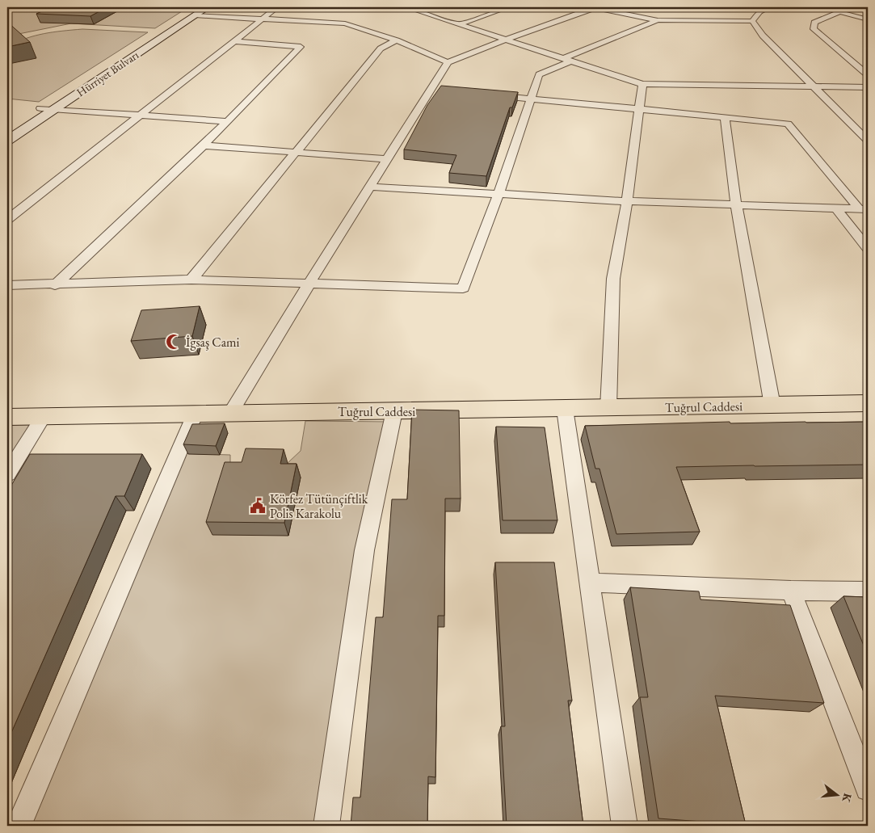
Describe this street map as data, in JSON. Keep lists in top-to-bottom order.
{
  "streets": {
    "main road": ["Hürriyet Bulvarı", "Tuğrul Caddesi"]
  },
  "places": {
    "mosque": ["İgsaş Cami"],
    "public building": ["Körfez Tütünçiftlik Polis Karakolu"]
  },
  "north": "right"
}
